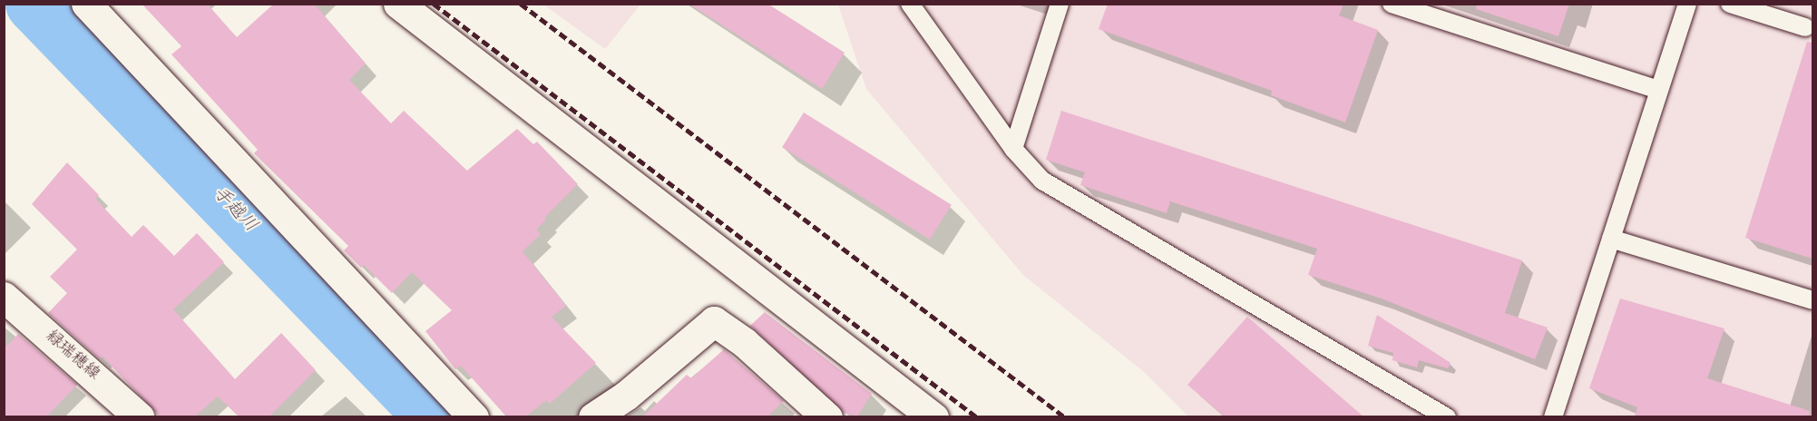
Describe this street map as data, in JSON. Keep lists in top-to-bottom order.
{
  "streets": {
    "street": ["緑瑞穂線"]
  },
  "water": ["手越川"]
}
